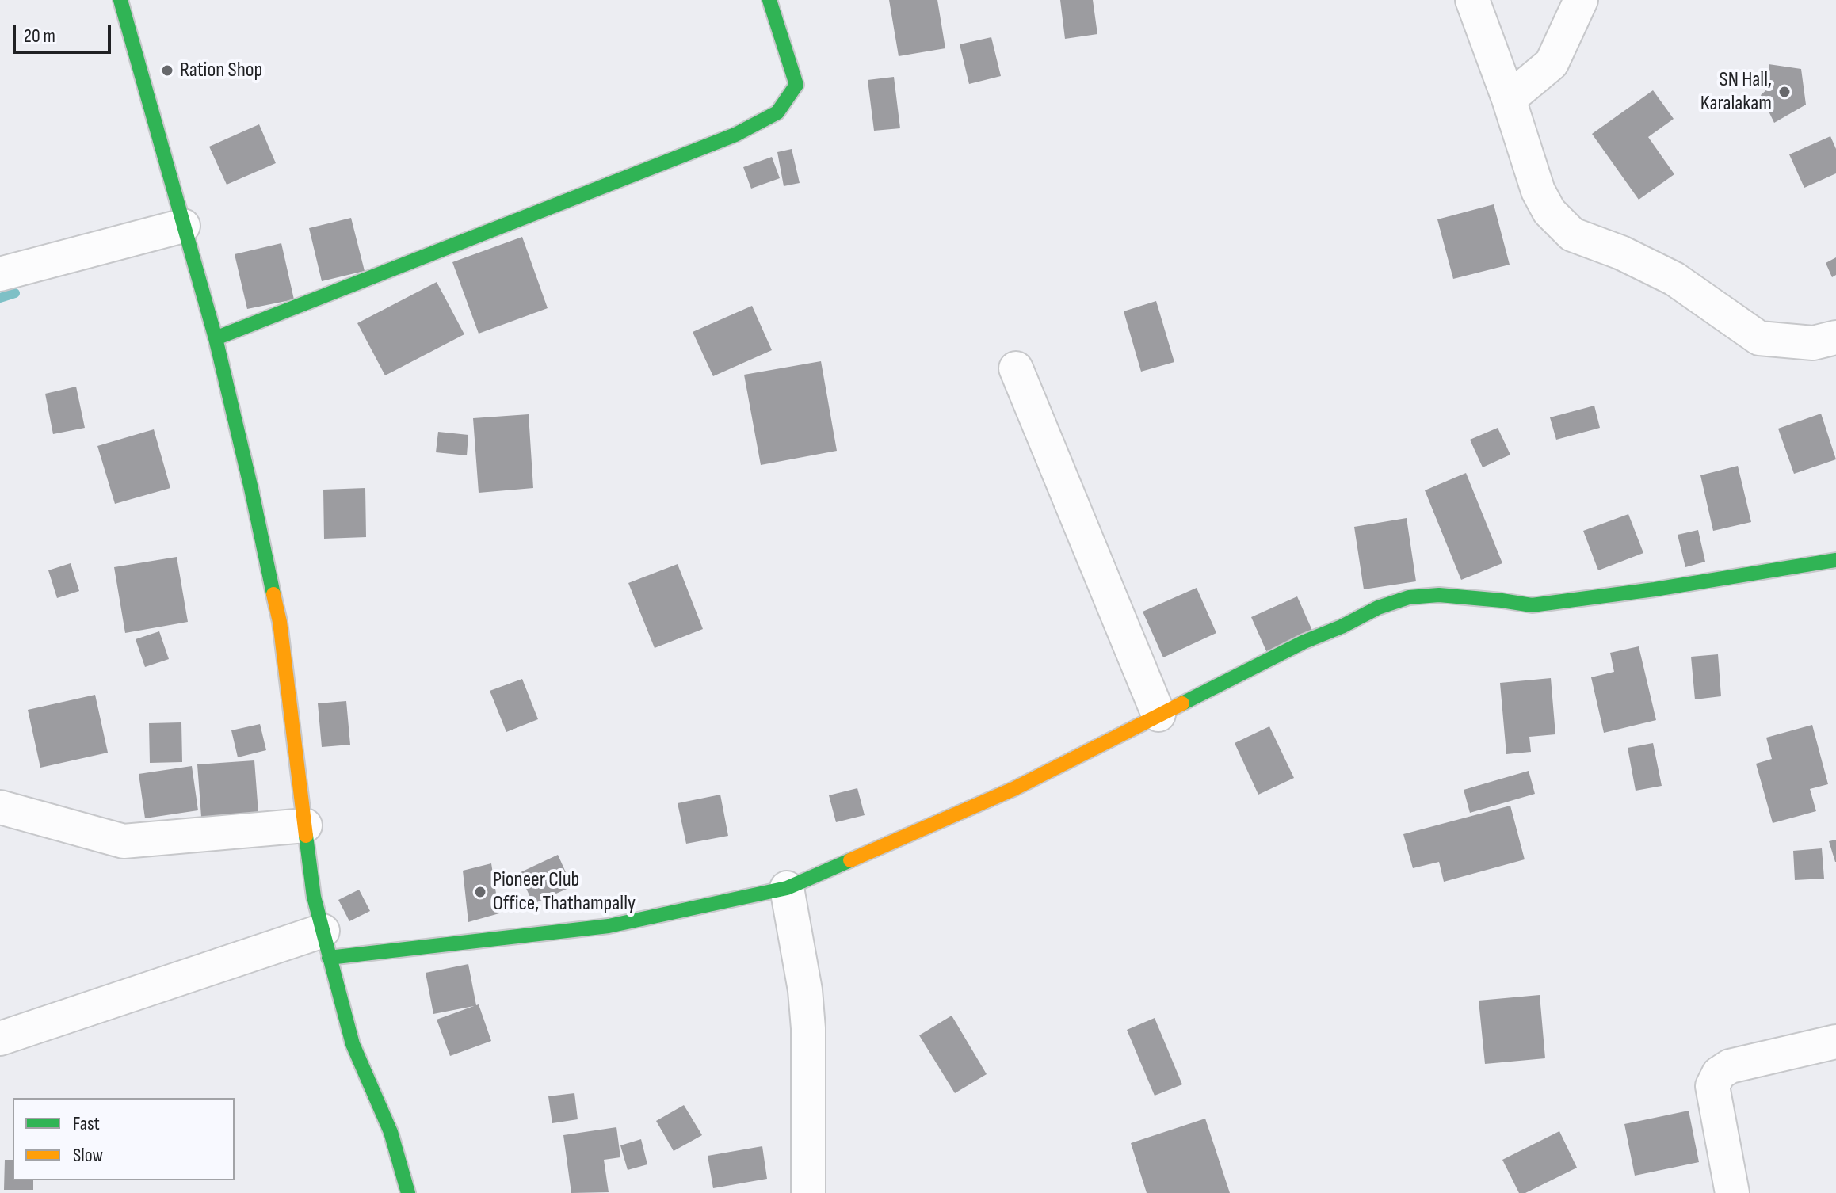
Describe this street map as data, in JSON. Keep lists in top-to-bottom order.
{
  "places": ["Ration Shop", "SN Hall, Karalakam", "Pioneer Club Office, Thathampally"],
  "legend": ["Fast", "Slow"],
  "scale_bar": "20 m"
}
